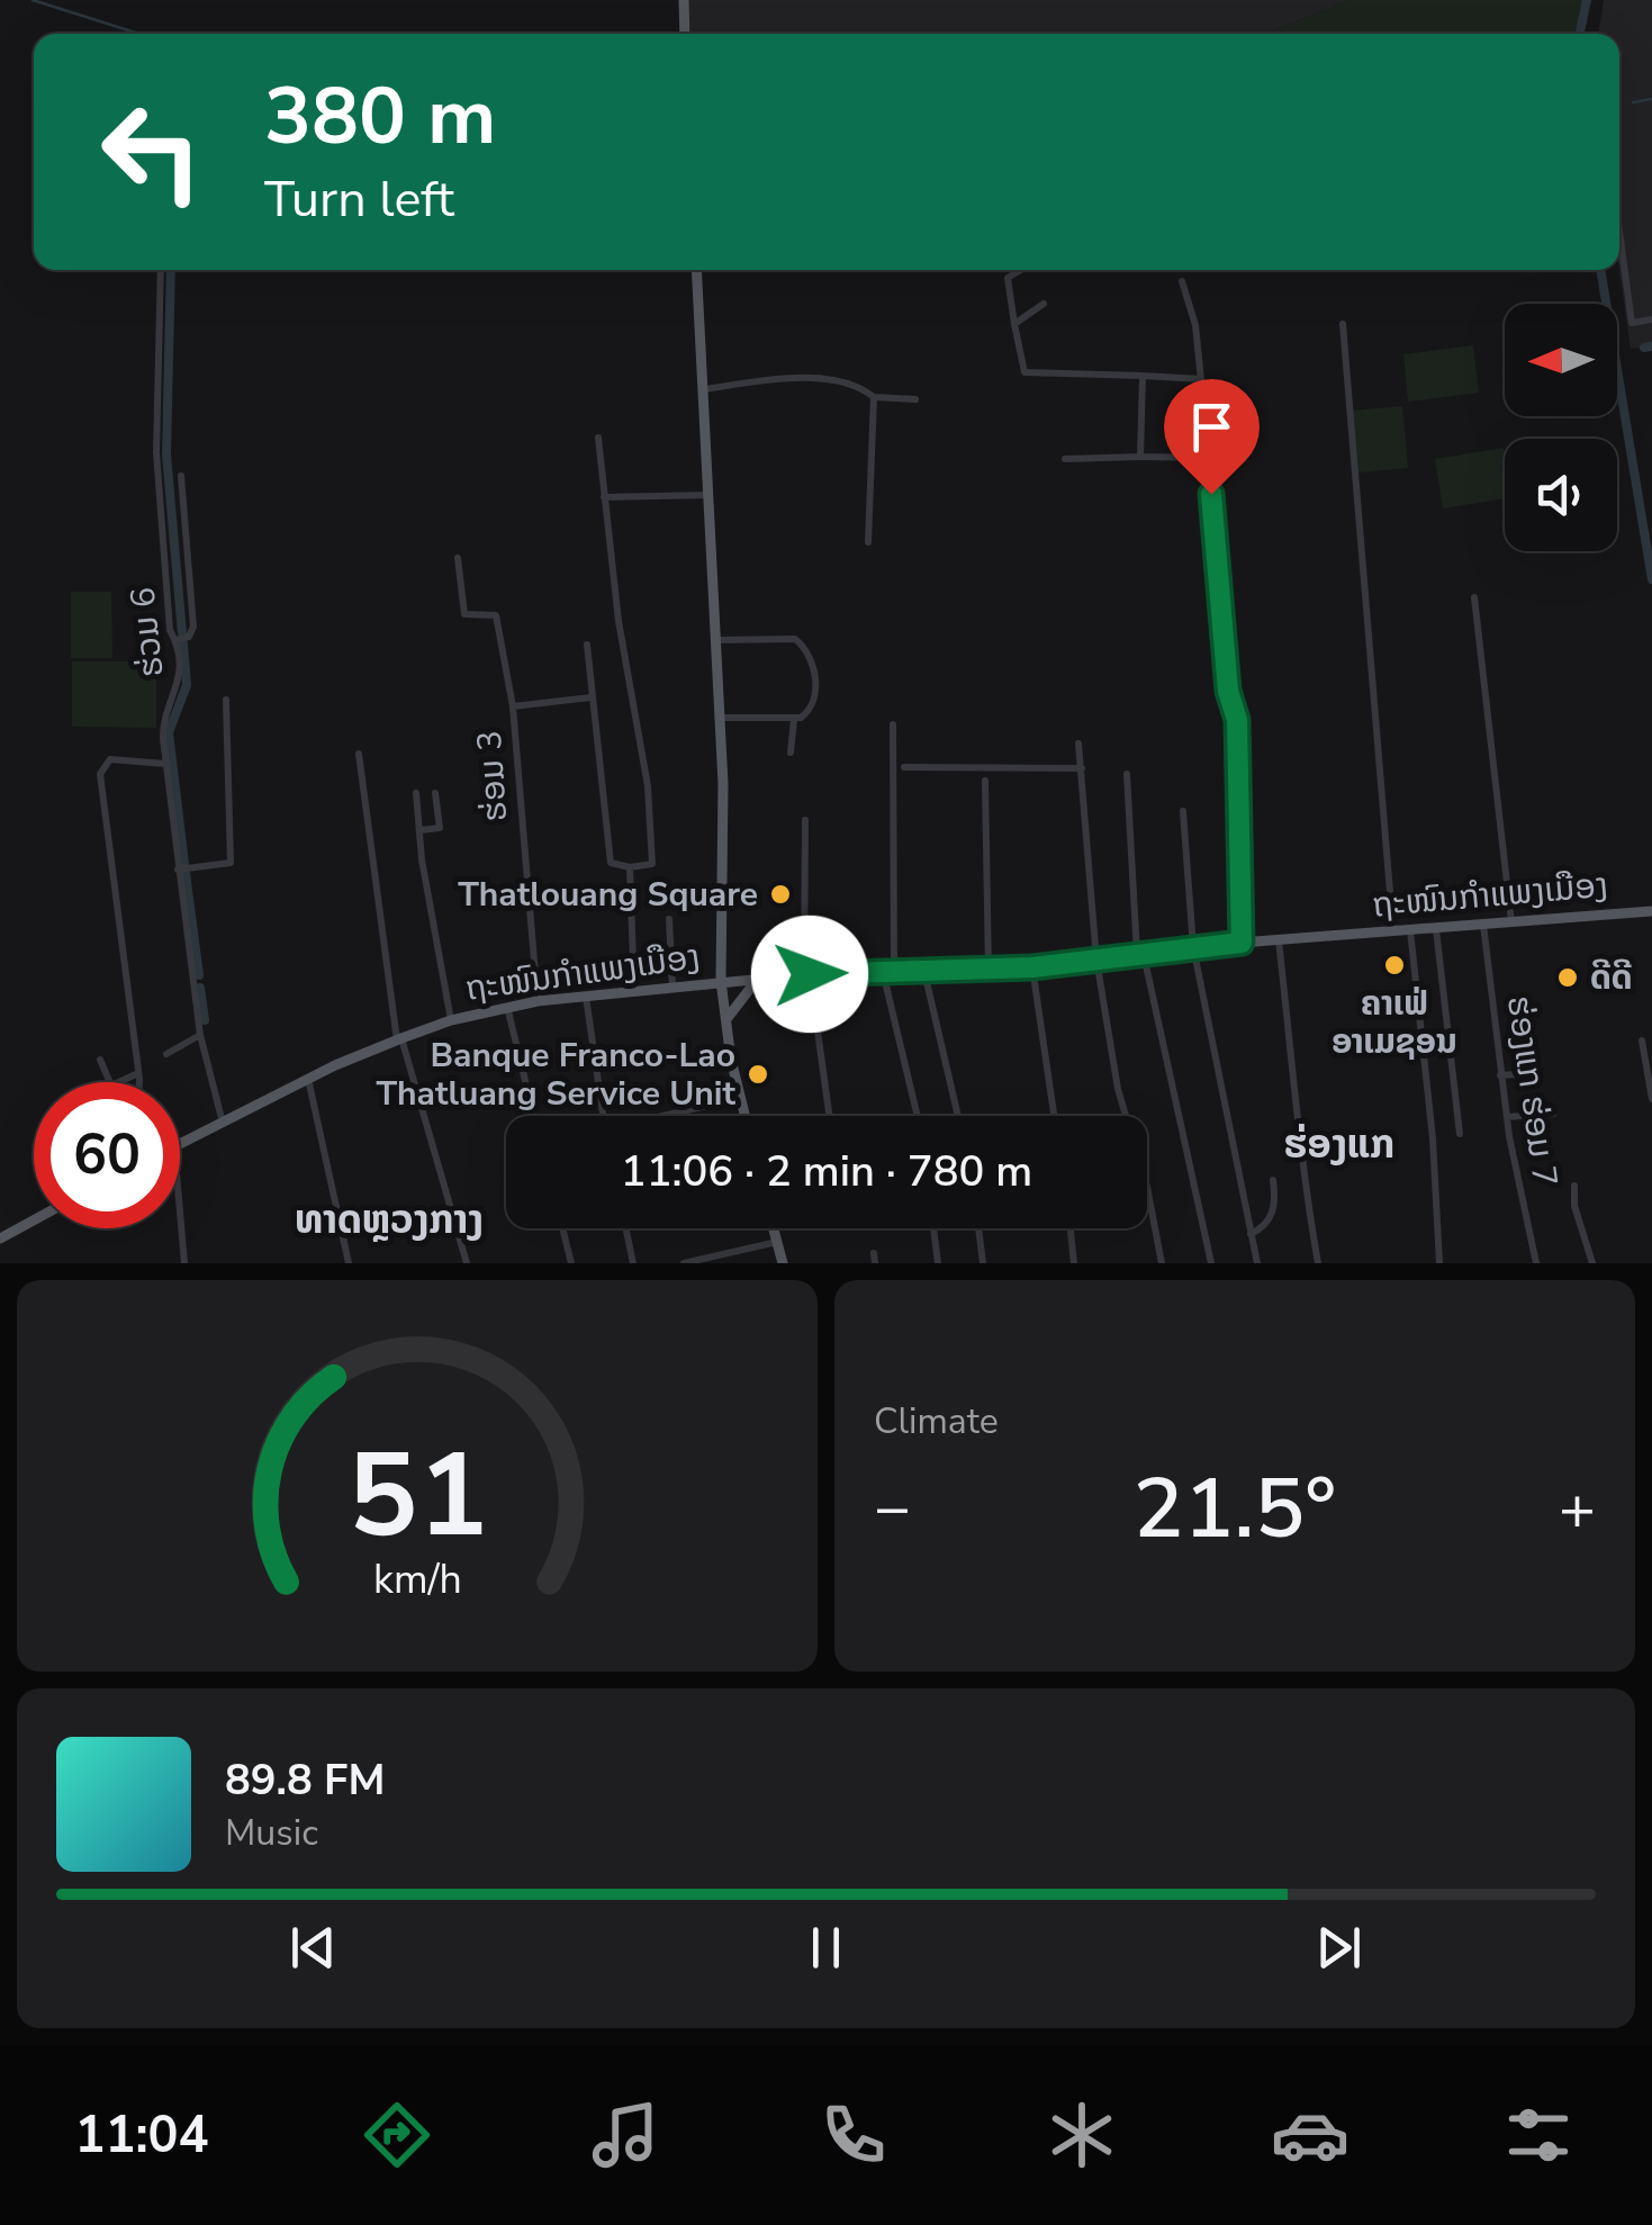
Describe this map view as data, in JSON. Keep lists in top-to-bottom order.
{
  "streets": {
    "main road": ["ຖະໜົນກຳແພງເມືອງ"],
    "street": ["ຮ່ວມ 6", "ຮ່ອມ 3", "ຮ່ອງແກ ຮ່ອມ 7"]
  },
  "crossings": [
    ["ຮ່ວມ 6", "ຖະໜົນກຳແພງເມືອງ"],
    ["ຮ່ອມ 3", "ຖະໜົນກຳແພງເມືອງ"],
    ["ຖະໜົນກຳແພງເມືອງ", "ຮ່ອງແກ ຮ່ອມ 7"]
  ],
  "districts": ["ຮ່ອງແກ", "ທາດຫຼວງກາງ"],
  "places": [
    "Thatlouang Square",
    "ຄາເຟ່ ອາເມຊອນ",
    "ດີດີ",
    "Banque Franco-Lao Thatluang Service Unit"
  ],
  "north": "left",
  "page": {
    "turn": ["380 m", "Turn left"],
    "limit": "60",
    "trip": "11:06 · 2 min · 780 m",
    "tile": "Climate",
    "heat": ["−", "21.5°", "+"],
    "song": ["89.8 FM", "Music"],
    "tabs": "11:04",
    "gauge": ["51", "km/h"]
  }
}
